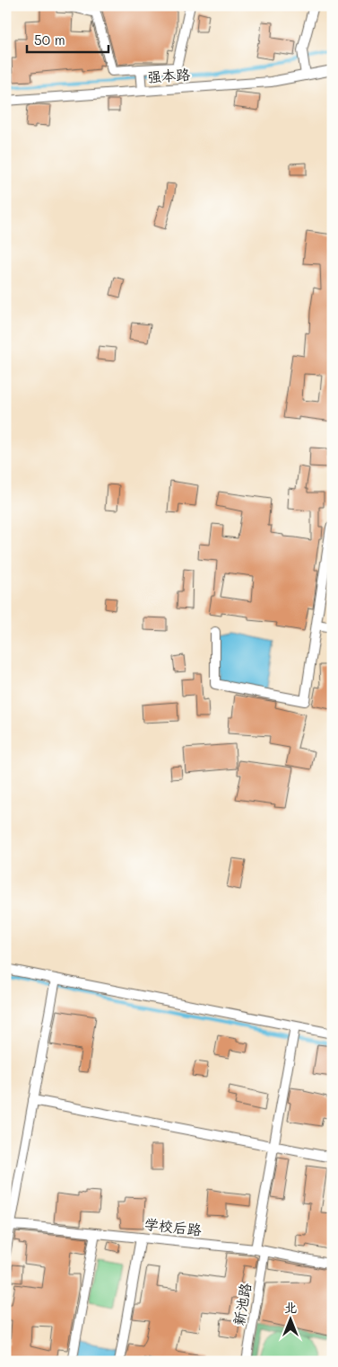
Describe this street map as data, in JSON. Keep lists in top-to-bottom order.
{
  "streets": {
    "street": ["强本路", "学校后路", "新池路"]
  },
  "crossings": [
    ["学校后路", "新池路"]
  ],
  "scale_bar": "50 m",
  "north": "top"
}
